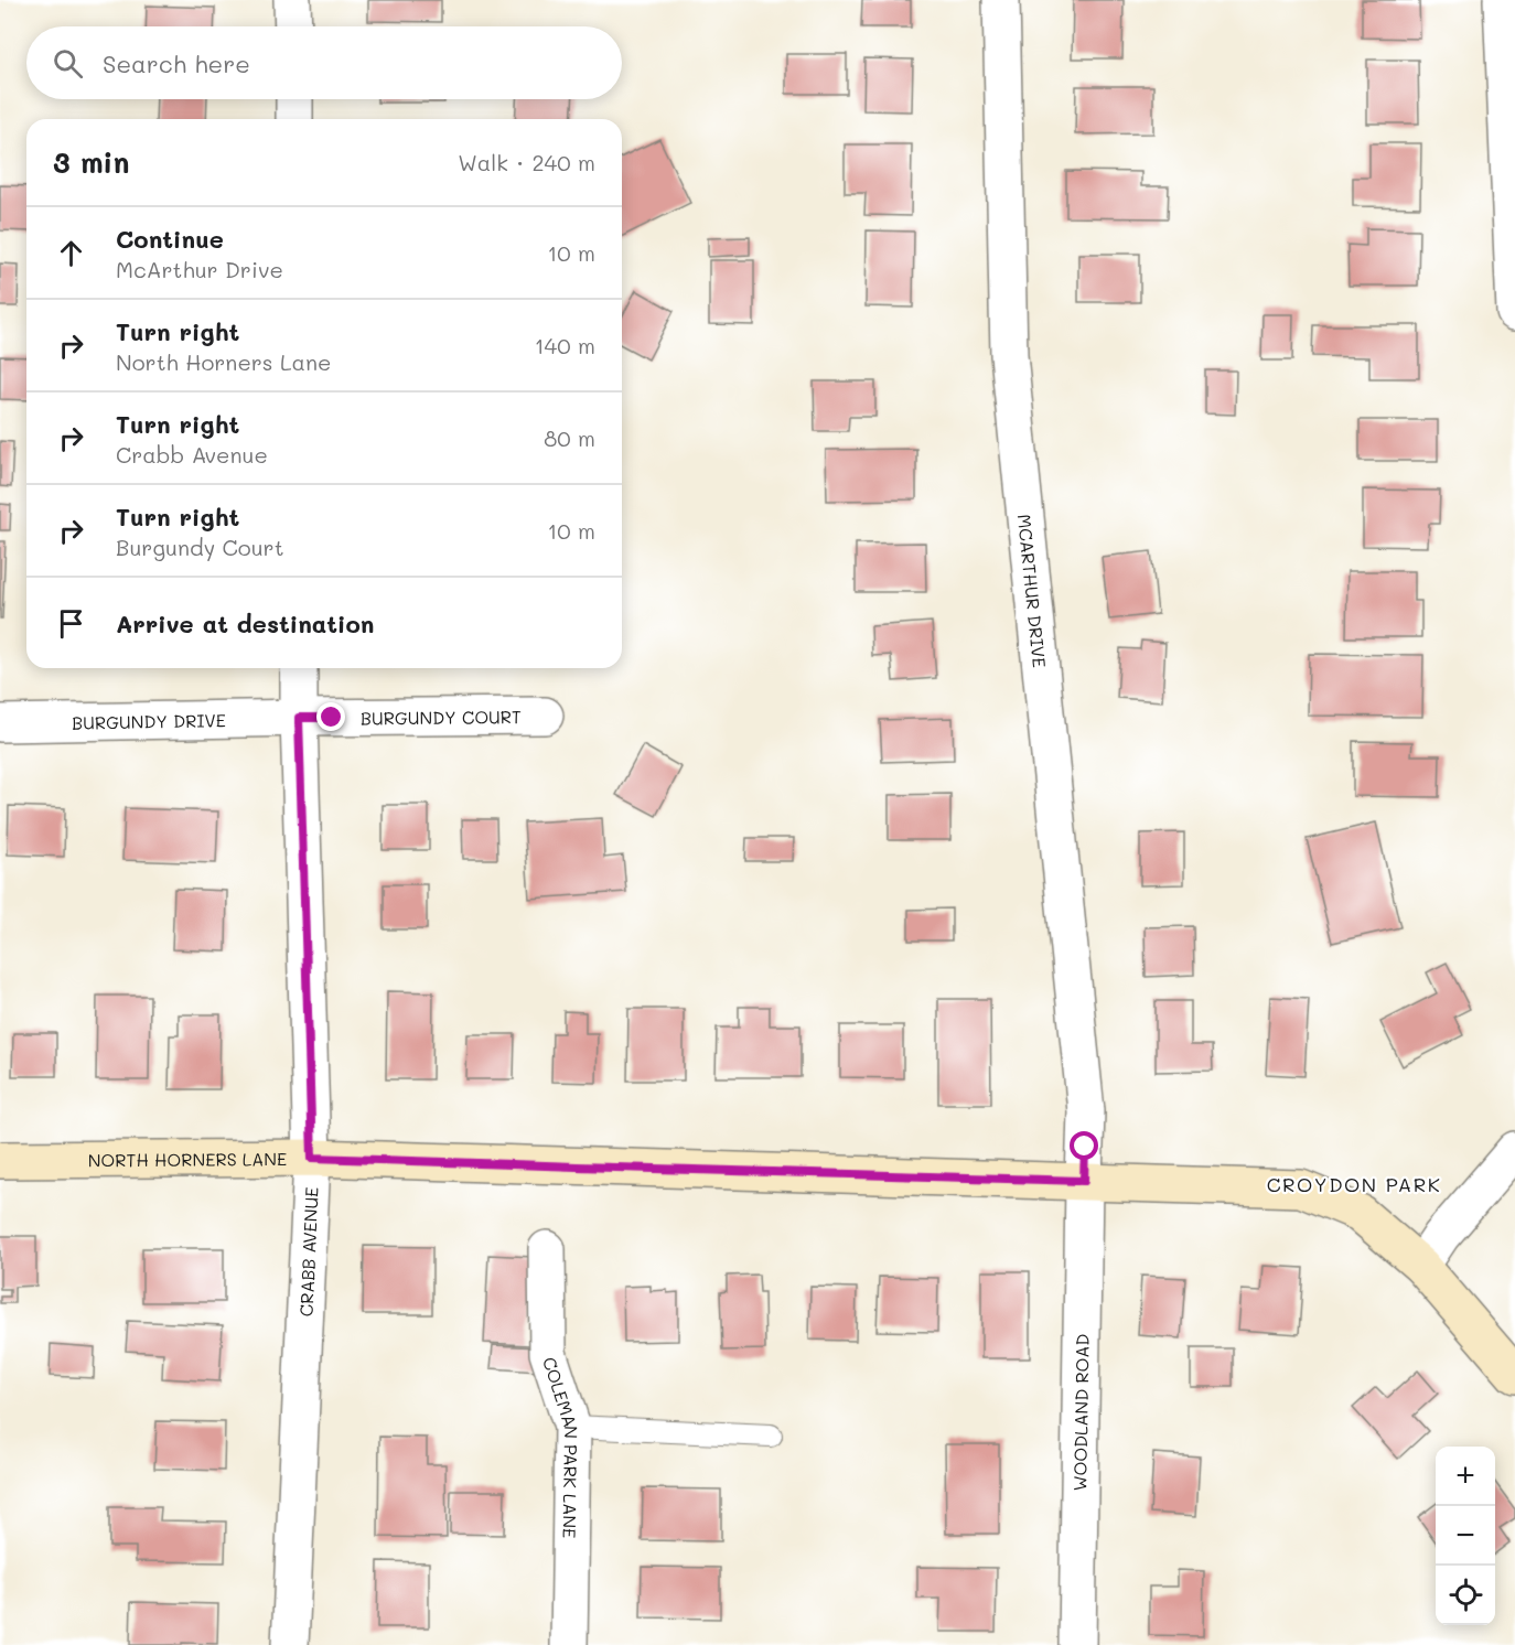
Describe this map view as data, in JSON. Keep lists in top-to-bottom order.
{
  "streets": {
    "street": [
      "MCARTHUR DRIVE",
      "BURGUNDY COURT",
      "BURGUNDY DRIVE",
      "NORTH HORNERS LANE",
      "CRABB AVENUE",
      "WOODLAND ROAD",
      "COLEMAN PARK LANE"
    ]
  },
  "crossings": [
    ["MCARTHUR DRIVE", "NORTH HORNERS LANE"],
    ["MCARTHUR DRIVE", "WOODLAND ROAD"],
    ["BURGUNDY COURT", "BURGUNDY DRIVE"],
    ["BURGUNDY COURT", "CRABB AVENUE"],
    ["BURGUNDY DRIVE", "CRABB AVENUE"],
    ["NORTH HORNERS LANE", "CRABB AVENUE"],
    ["NORTH HORNERS LANE", "WOODLAND ROAD"]
  ],
  "districts": ["CROYDON PARK"],
  "page": {
    "search": "Search here",
    "heading": ["3 min", "Walk · 240 m"],
    "list": [
      ["Continue", "McArthur Drive", "10 m"],
      ["Turn right", "North Horners Lane", "140 m"],
      ["Turn right", "Crabb Avenue", "80 m"],
      ["Turn right", "Burgundy Court", "10 m"],
      "Arrive at destination"
    ],
    "map_buttons": ["+", "−"]
  }
}
